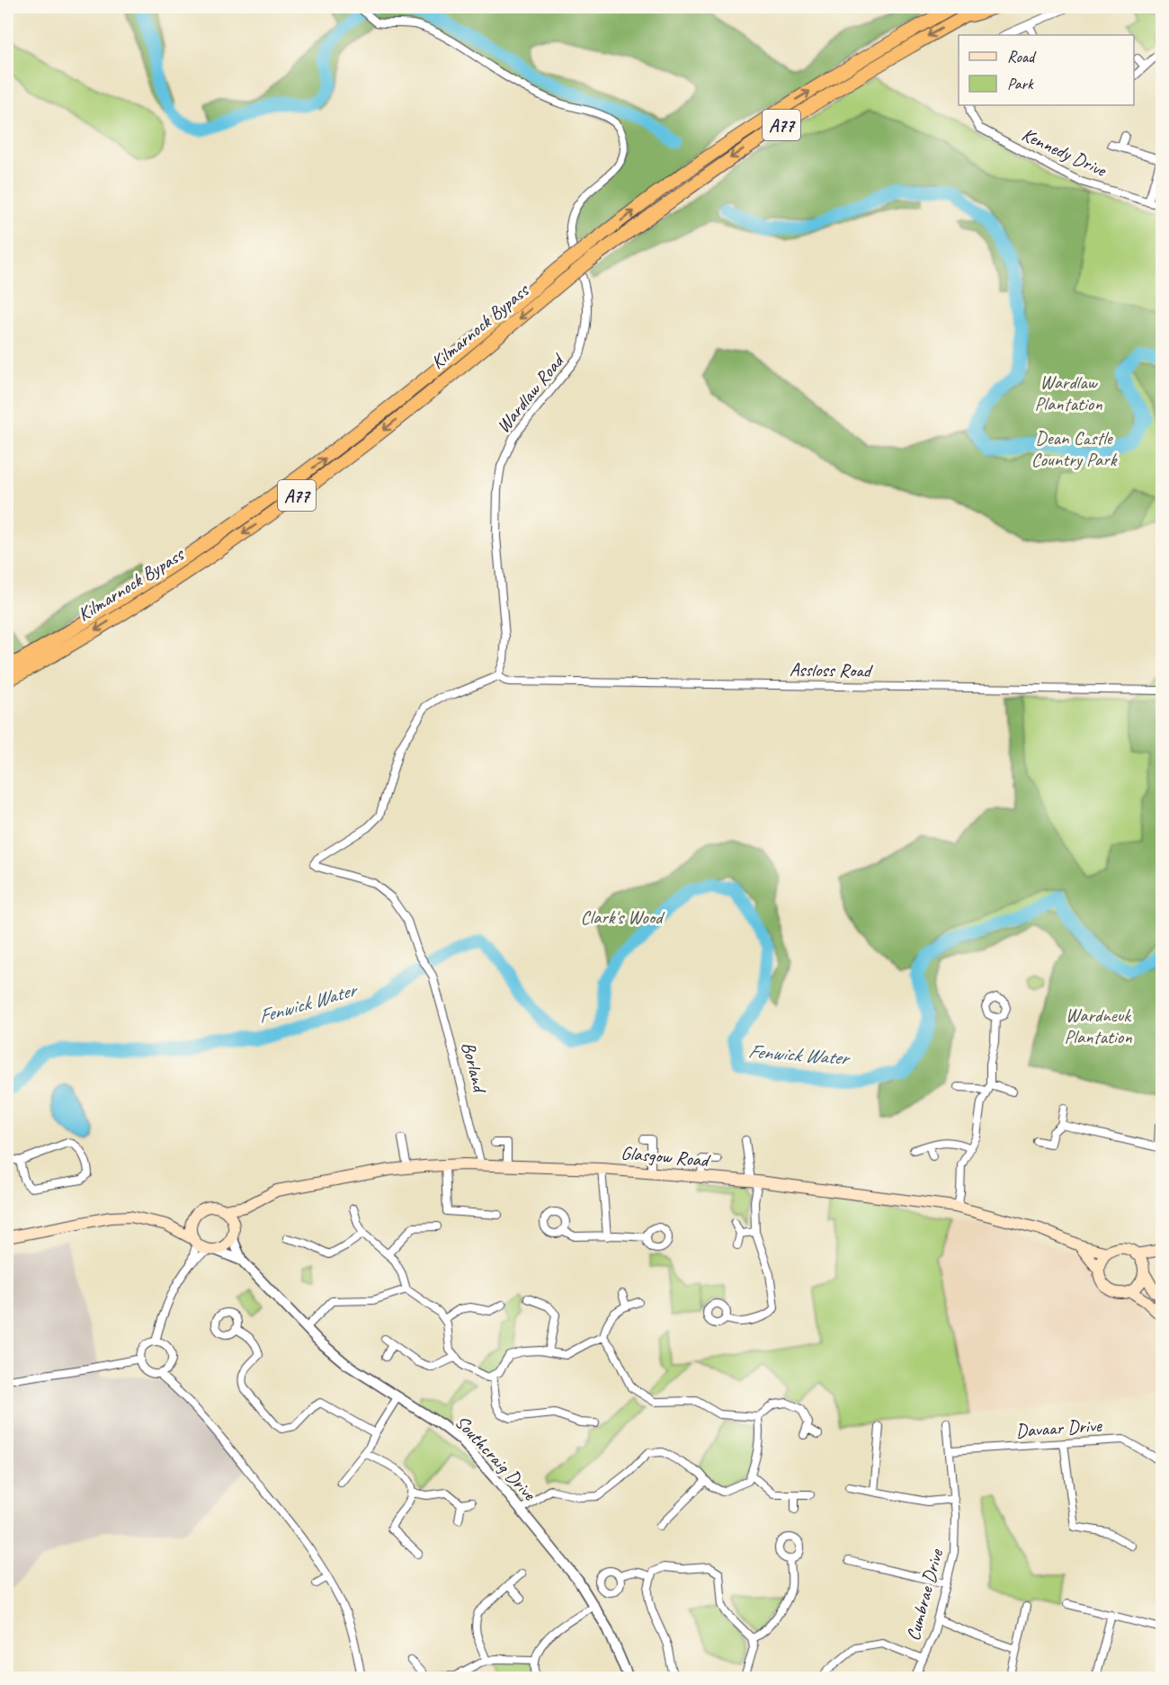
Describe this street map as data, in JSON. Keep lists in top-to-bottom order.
{
  "streets": {
    "highway": ["A77", "Kilmarnock Bypass"],
    "main road": ["Glasgow Road"],
    "street": [
      "Kennedy Drive",
      "Wardlaw Road",
      "Assloss Road",
      "Borland",
      "Davaar Drive",
      "Southcraig Drive",
      "Cumbrae Drive"
    ]
  },
  "crossings": [
    ["A77", "Kilmarnock Bypass"],
    ["Wardlaw Road", "Assloss Road"],
    ["Wardlaw Road", "Borland"],
    ["Assloss Road", "Borland"],
    ["Borland", "Glasgow Road"],
    ["Glasgow Road", "Southcraig Drive"],
    ["Davaar Drive", "Cumbrae Drive"]
  ],
  "water": ["Fenwick Water"],
  "parks": [
    "Wardlaw Plantation",
    "Dean Castle Country Park",
    "Clark's Wood",
    "Wardneuk Plantation"
  ],
  "legend": ["Road", "Park"]
}
